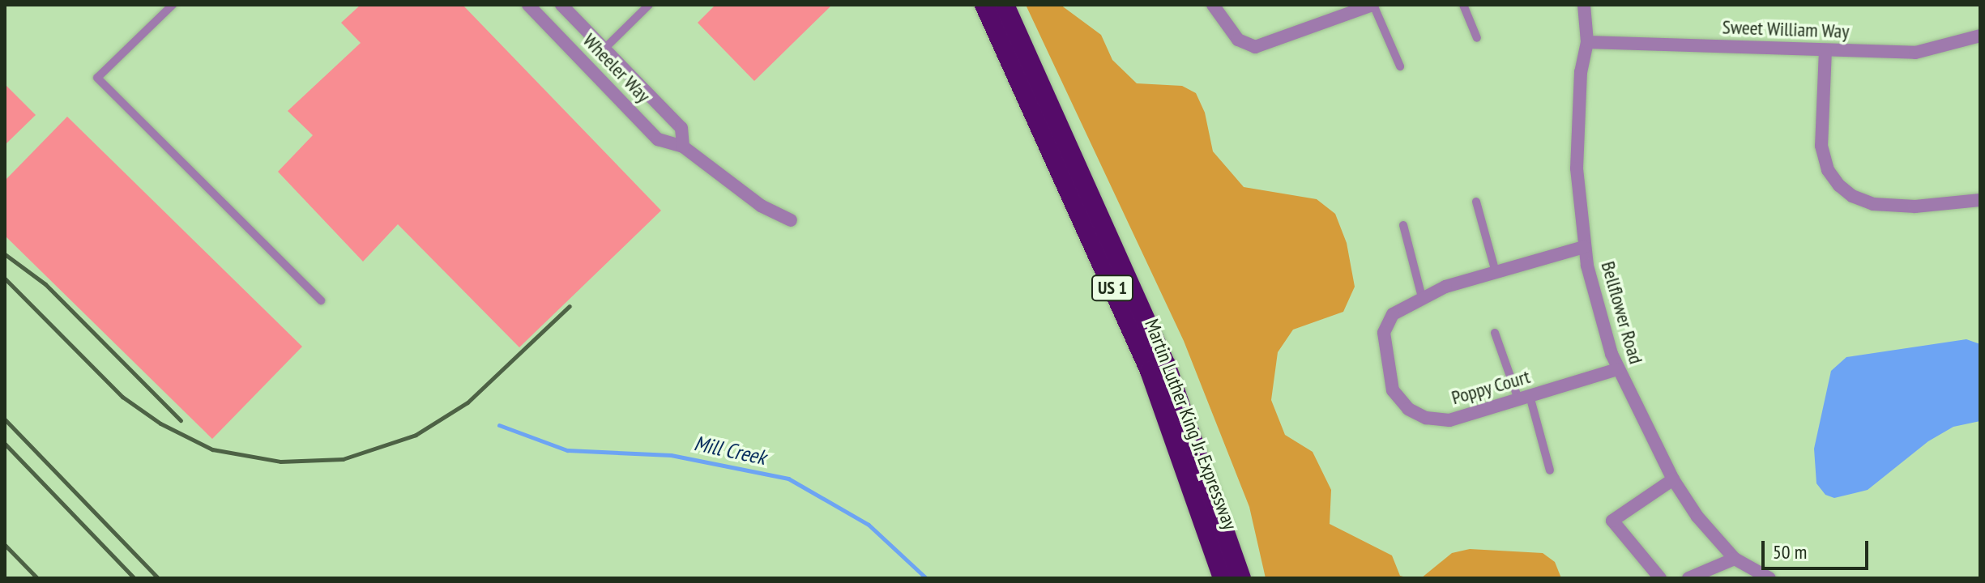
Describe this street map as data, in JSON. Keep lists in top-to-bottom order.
{
  "streets": {
    "highway": ["US 1", "Martin Luther King Jr. Expressway"],
    "street": [
      "Sweet William Way",
      "Wheeler Way",
      "Bellflower Road",
      "Poppy Court"
    ]
  },
  "crossings": [
    ["Sweet William Way", "Bellflower Road"],
    ["Bellflower Road", "Poppy Court"]
  ],
  "water": ["Mill Creek"],
  "scale_bar": "50 m"
}
